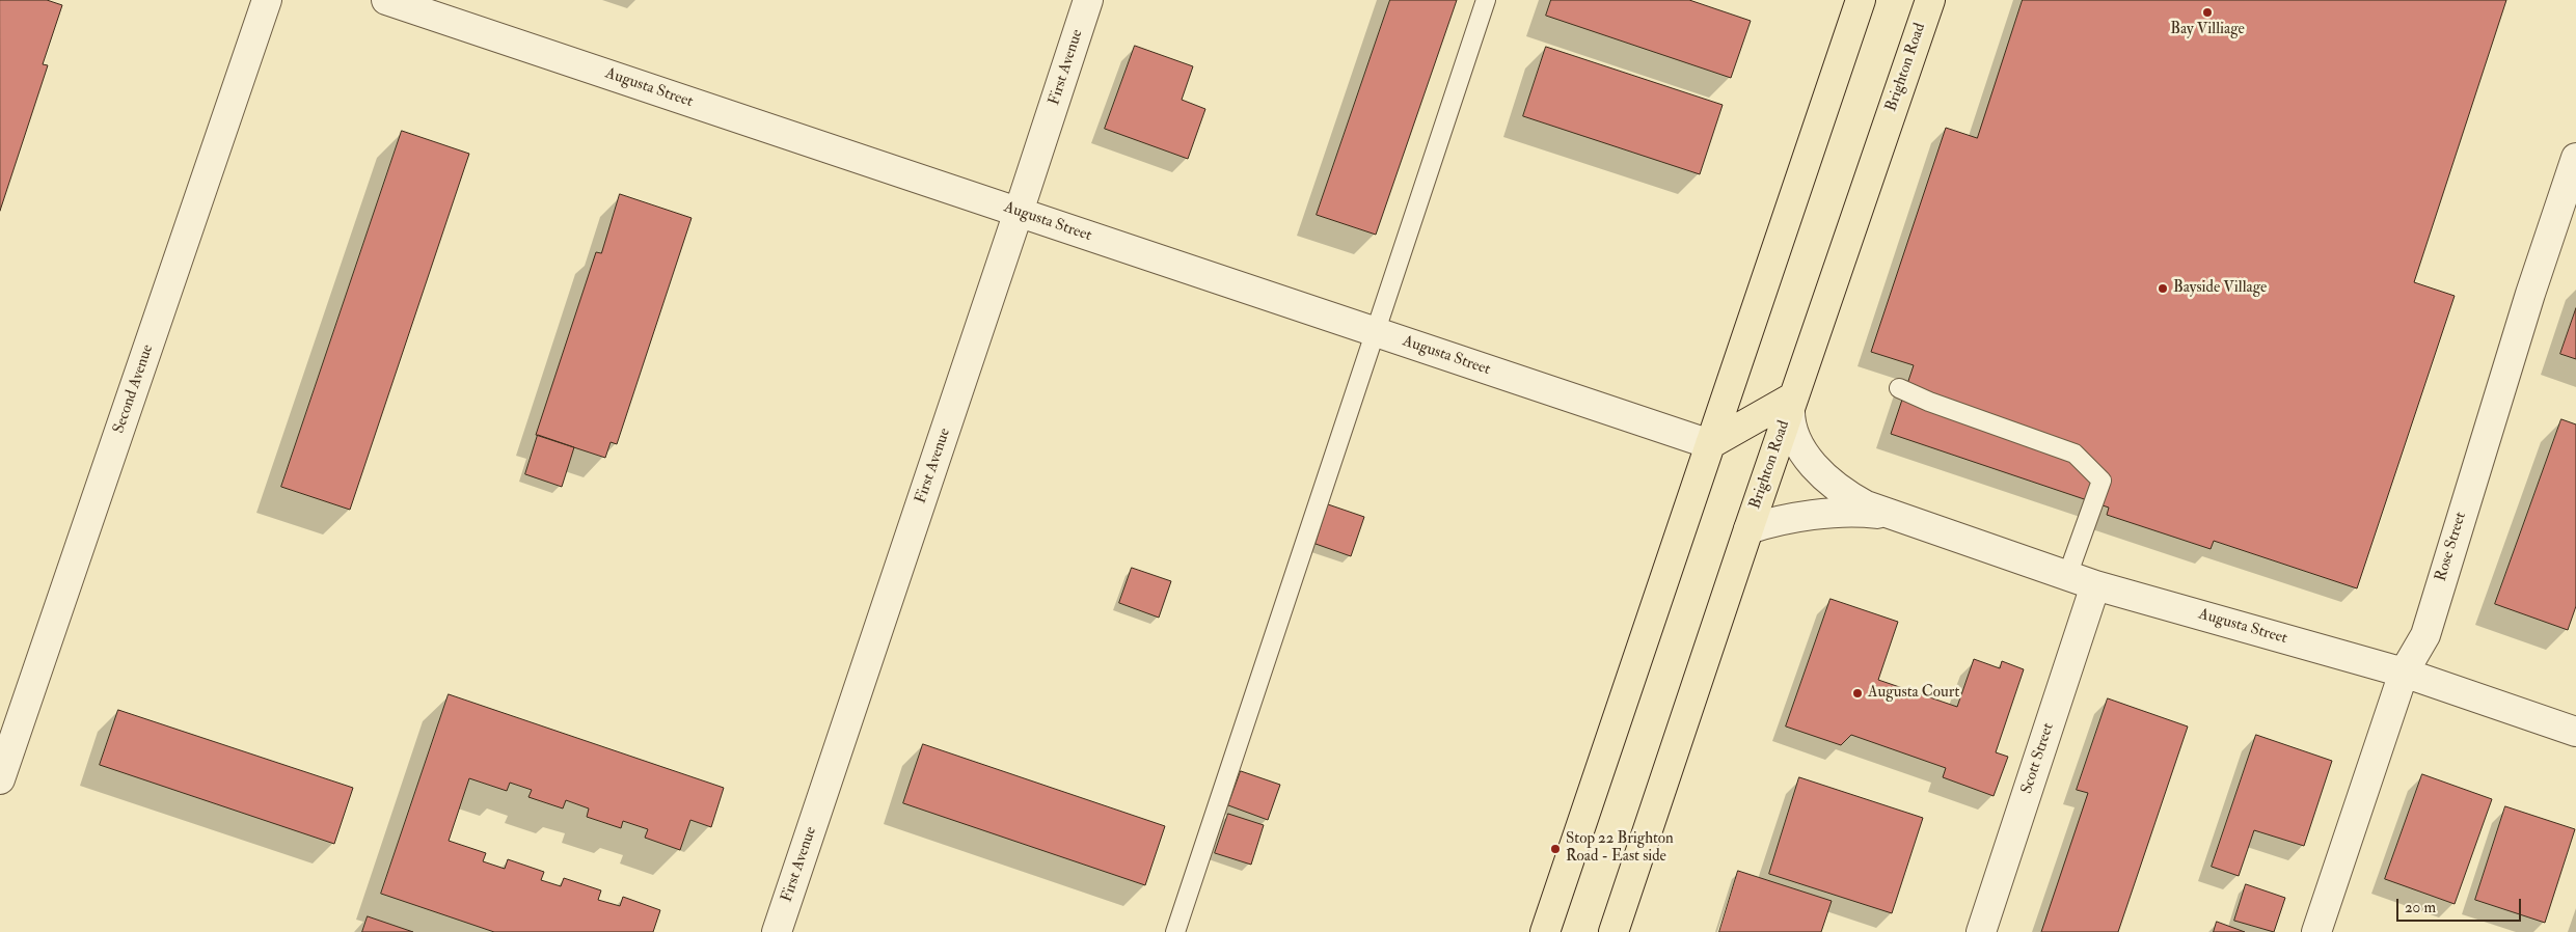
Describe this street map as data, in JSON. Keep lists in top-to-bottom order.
{
  "streets": {
    "main road": ["Brighton Road"],
    "street": [
      "First Avenue",
      "Augusta Street",
      "Second Avenue",
      "Rose Street",
      "Scott Street"
    ]
  },
  "crossings": [
    ["First Avenue", "Augusta Street"],
    ["Brighton Road", "Augusta Street"],
    ["Augusta Street", "Rose Street"],
    ["Augusta Street", "Scott Street"]
  ],
  "places": [
    "Bay Villiage",
    "Bayside Village",
    "Augusta Court",
    "Stop 22 Brighton Road - East side"
  ],
  "scale_bar": "20 m"
}
